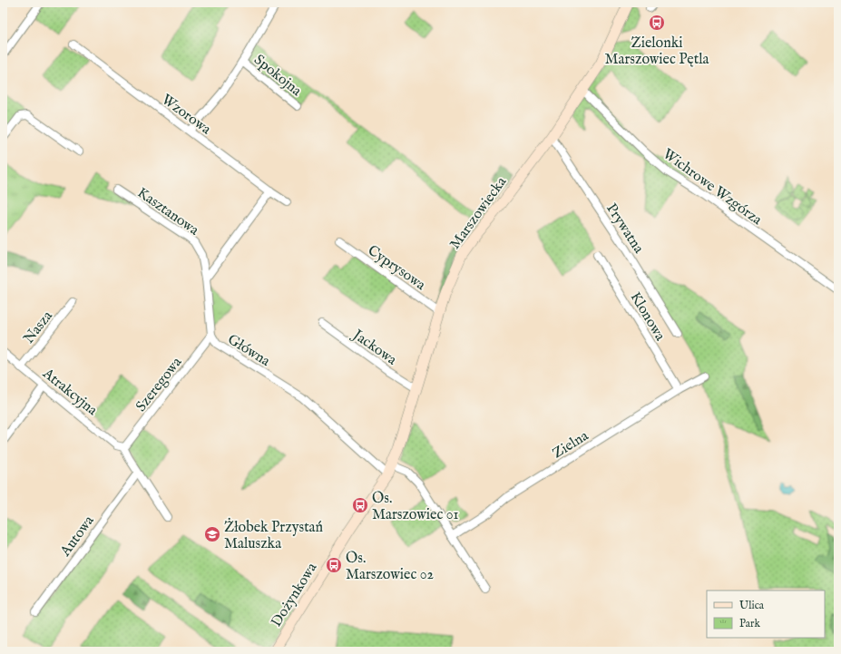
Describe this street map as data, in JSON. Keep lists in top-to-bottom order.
{
  "streets": {
    "street": [
      "Spokojna",
      "Wzorowa",
      "Wichrowe Wzgórza",
      "Kasztanowa",
      "Marszowiecka",
      "Prywatna",
      "Cyprysowa",
      "Klonowa",
      "Nasza",
      "Jackowa",
      "Główna",
      "Szeregowa",
      "Atrakcyjna",
      "Zielna",
      "Autowa",
      "Dożynkowa"
    ]
  },
  "crossings": [
    ["Wichrowe Wzgórza", "Marszowiecka"],
    ["Kasztanowa", "Główna"],
    ["Marszowiecka", "Prywatna"],
    ["Marszowiecka", "Cyprysowa"],
    ["Marszowiecka", "Jackowa"],
    ["Marszowiecka", "Główna"],
    ["Marszowiecka", "Dożynkowa"],
    ["Klonowa", "Zielna"],
    ["Nasza", "Atrakcyjna"],
    ["Główna", "Szeregowa"],
    ["Szeregowa", "Atrakcyjna"]
  ],
  "places": {
    "bus stop": ["Zielonki Marszowiec Pętla", "Os. Marszowiec 01", "Os. Marszowiec 02"],
    "school or university": ["Żłobek Przystań Maluszka"]
  },
  "legend": ["Ulica", "Park"]
}
